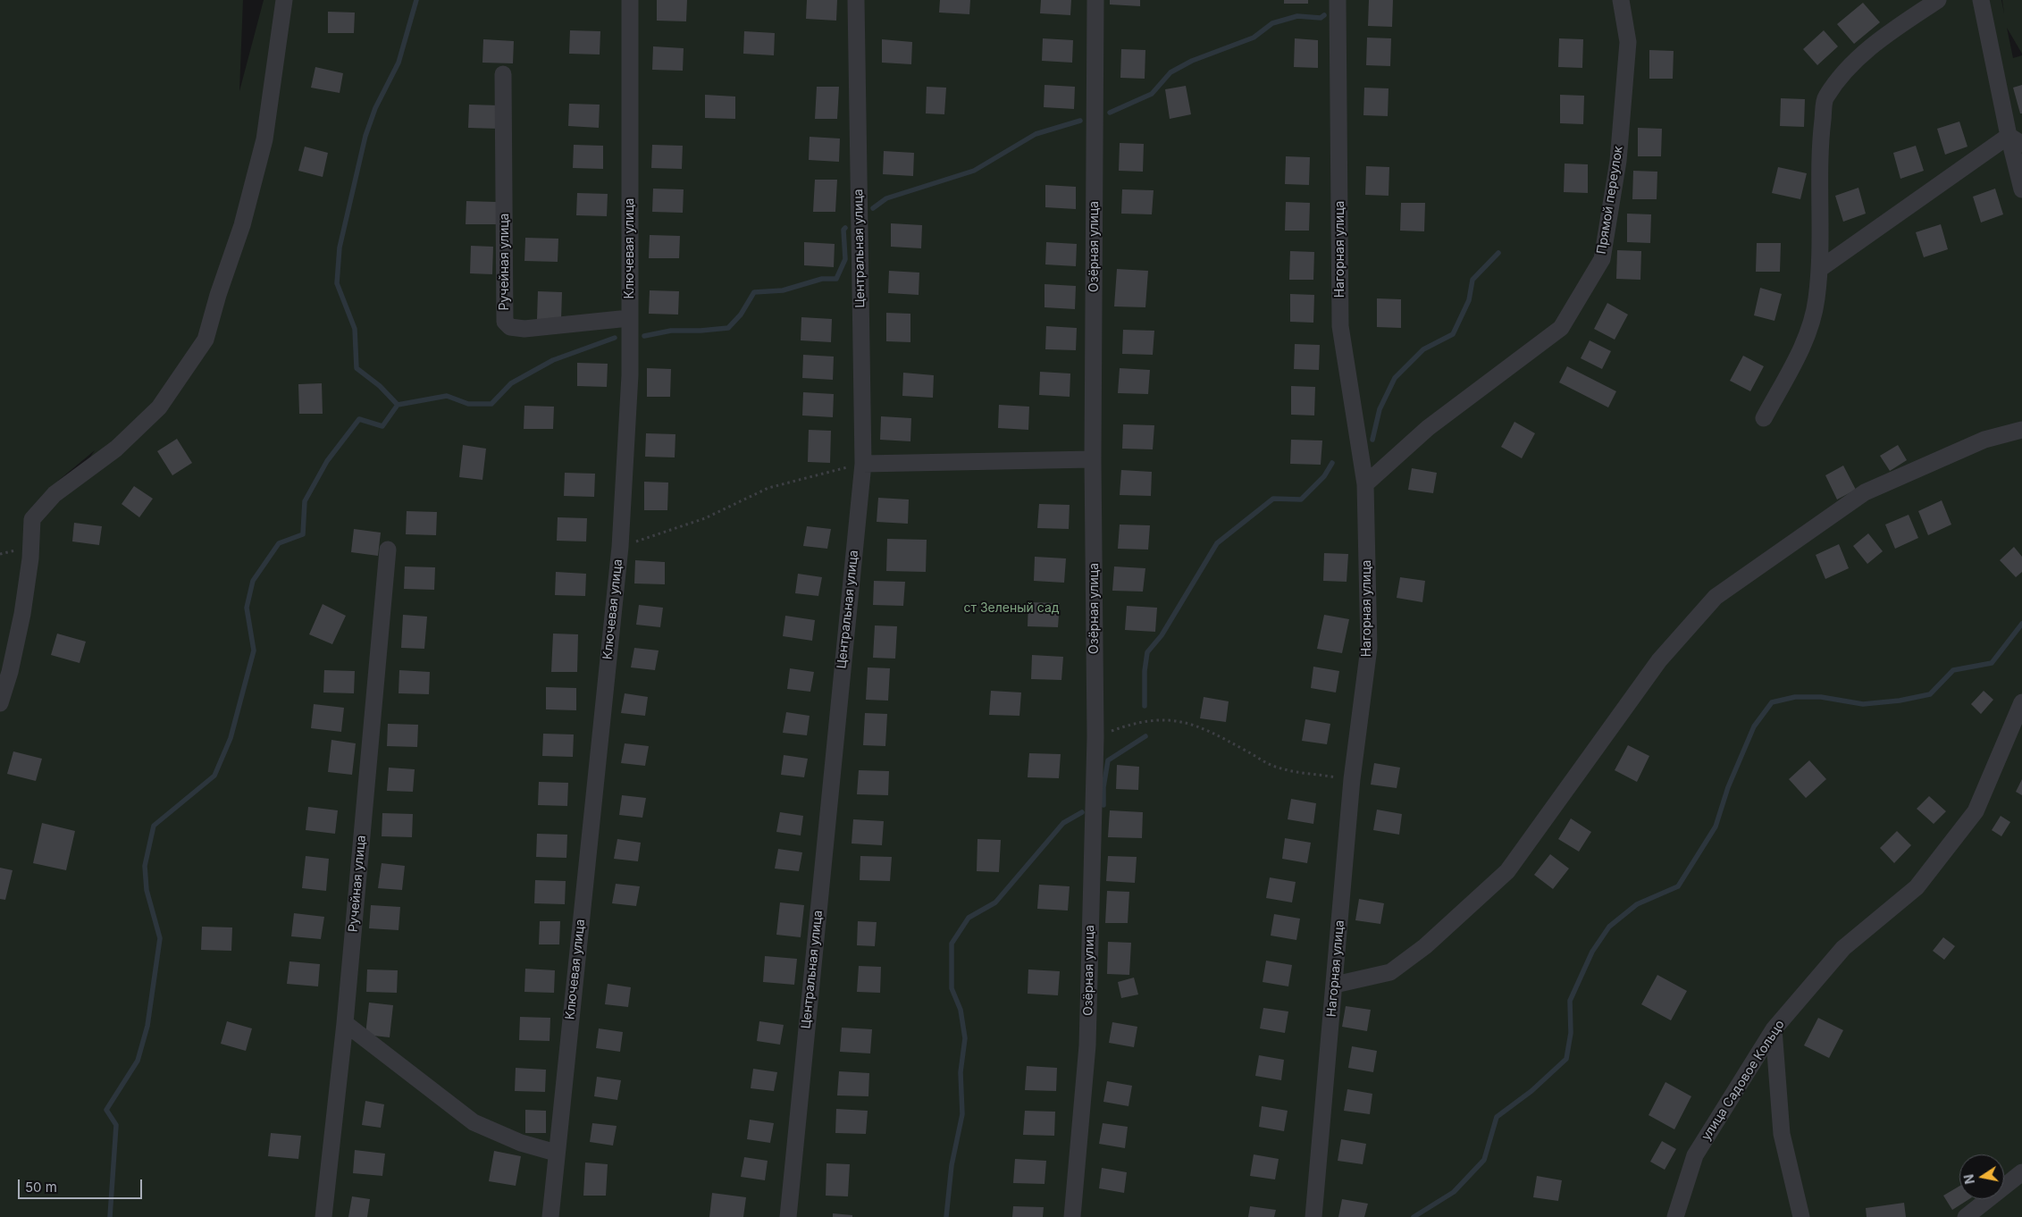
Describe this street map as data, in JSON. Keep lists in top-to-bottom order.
{
  "streets": {
    "street": [
      "Прямой переулок",
      "Озёрная улица",
      "Ключевая улица",
      "Центральная улица",
      "Нагорная улица",
      "Ручейная улица",
      "улица Садовое Кольцо"
    ]
  },
  "crossings": [
    ["Прямой переулок", "Нагорная улица"],
    ["Ключевая улица", "Ручейная улица"]
  ],
  "parks": ["ст Зеленый сад"],
  "scale_bar": "50 m",
  "north": "left"
}
